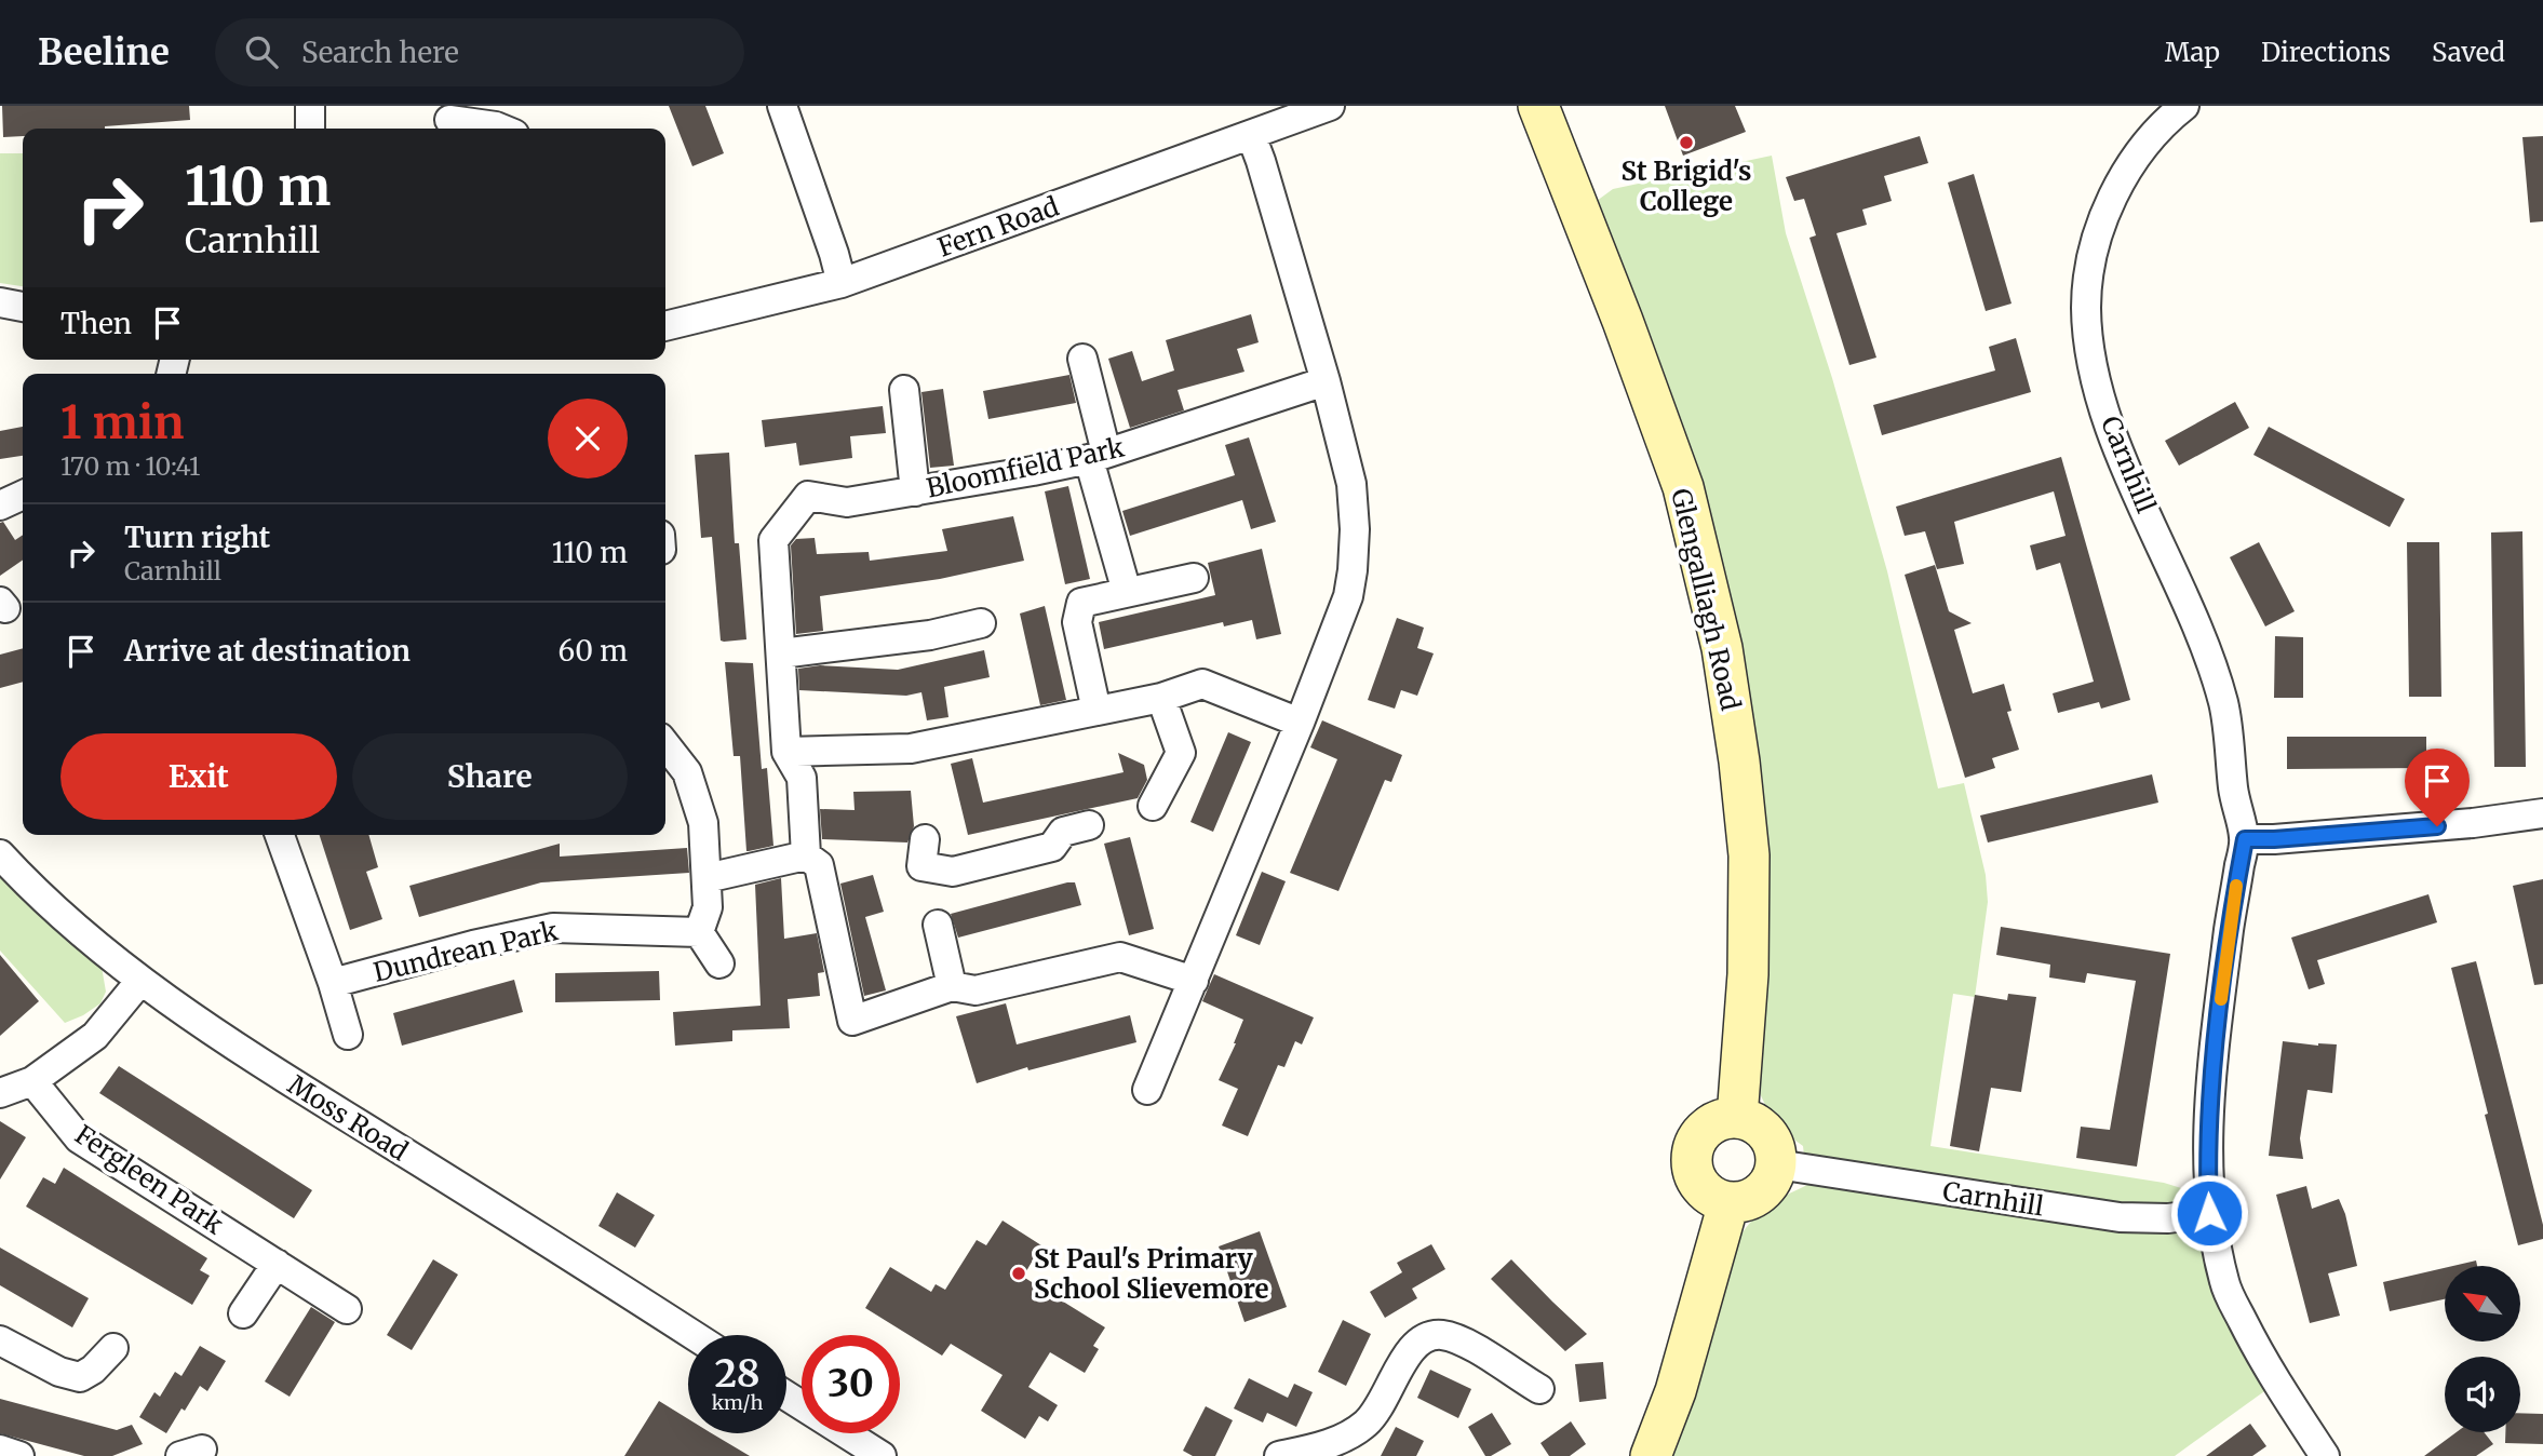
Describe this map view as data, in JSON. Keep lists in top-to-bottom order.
{
  "streets": {
    "main road": ["Glengalliagh Road"],
    "street": [
      "Fern Road",
      "Carnhill",
      "Bloomfield Park",
      "Dundrean Park",
      "Moss Road",
      "Fergleen Park"
    ]
  },
  "crossings": [
    ["Carnhill", "Glengalliagh Road"]
  ],
  "places": ["St Brigid's College", "St Paul's Primary School Slievemore"],
  "north": "top left",
  "page": {
    "header": "Beeline",
    "search": "Search here",
    "nav": ["Map", "Directions", "Saved"],
    "turn": ["110 m", "Carnhill"],
    "then": "Then",
    "heading": ["1 min", "170 m · 10:41"],
    "list": [
      {
        "name": "Turn right",
        "note": "Carnhill",
        "value": "110 m"
      },
      {
        "name": "Arrive at destination",
        "value": "60 m"
      }
    ],
    "buttons": ["Exit", "Share"],
    "speed": "28 km/h",
    "limit": "30"
  }
}
